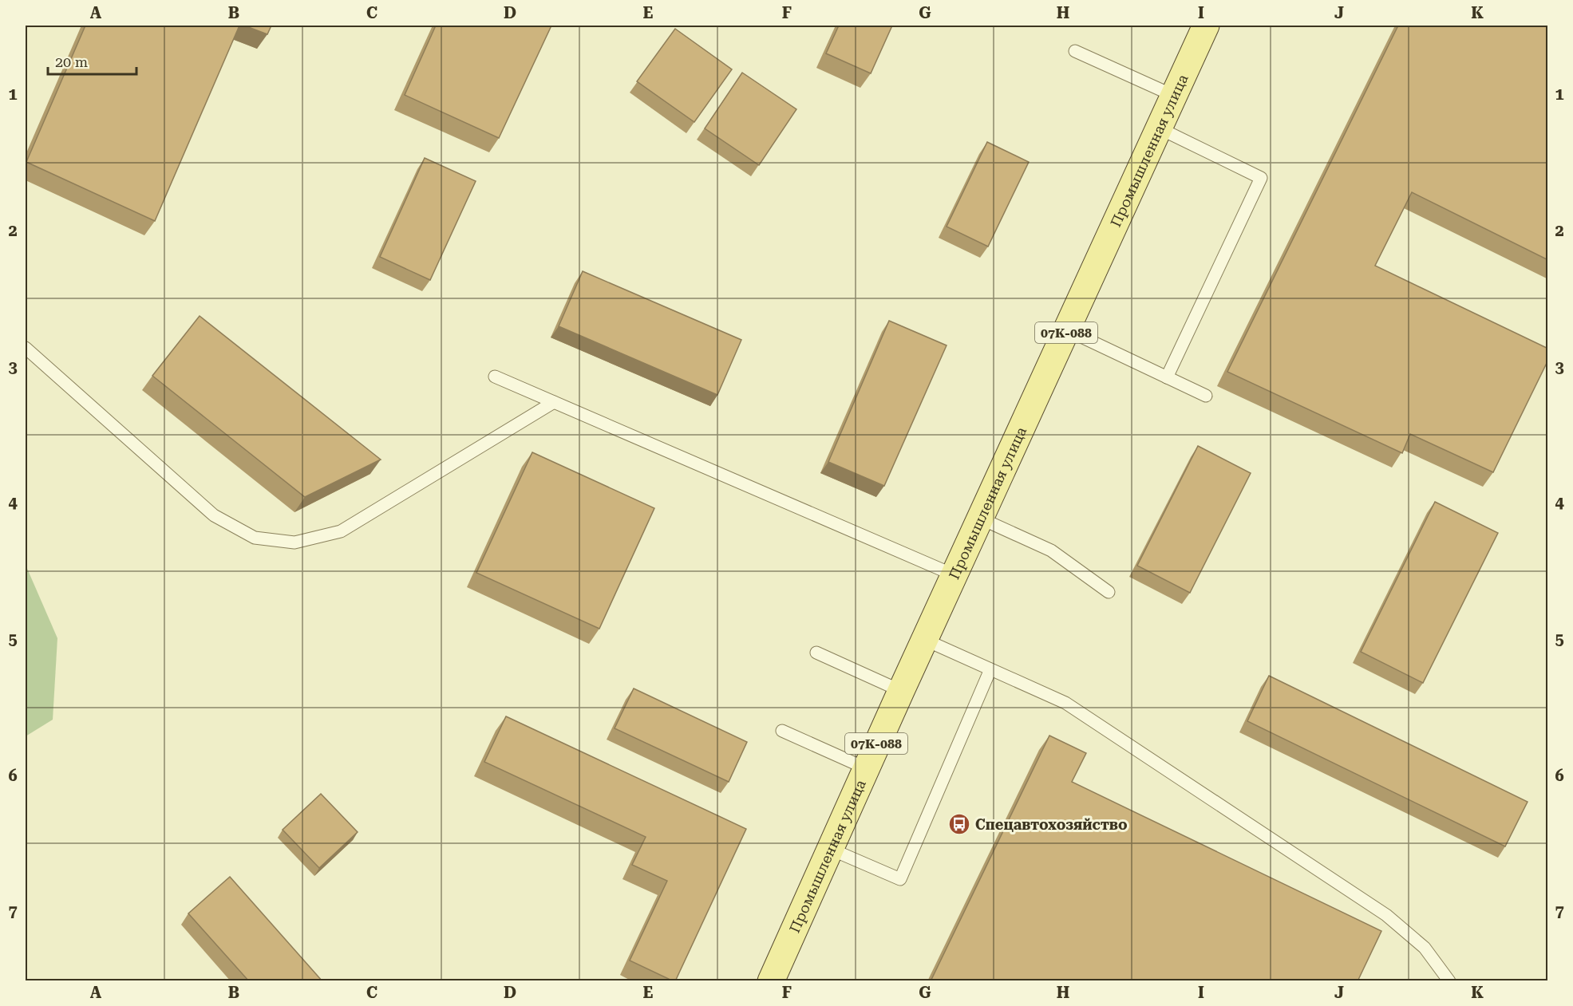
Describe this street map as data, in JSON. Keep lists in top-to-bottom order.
{
  "streets": {
    "main road": ["Промышленная улица", "07К-088"]
  },
  "places": {
    "bus stop": ["Спецавтохозяйство"]
  },
  "scale_bar": "20 m",
  "grid": {
    "columns": [
      "A",
      "B",
      "C",
      "D",
      "E",
      "F",
      "G",
      "H",
      "I",
      "J",
      "K"
    ],
    "rows": [
      "1",
      "2",
      "3",
      "4",
      "5",
      "6",
      "7"
    ]
  }
}
